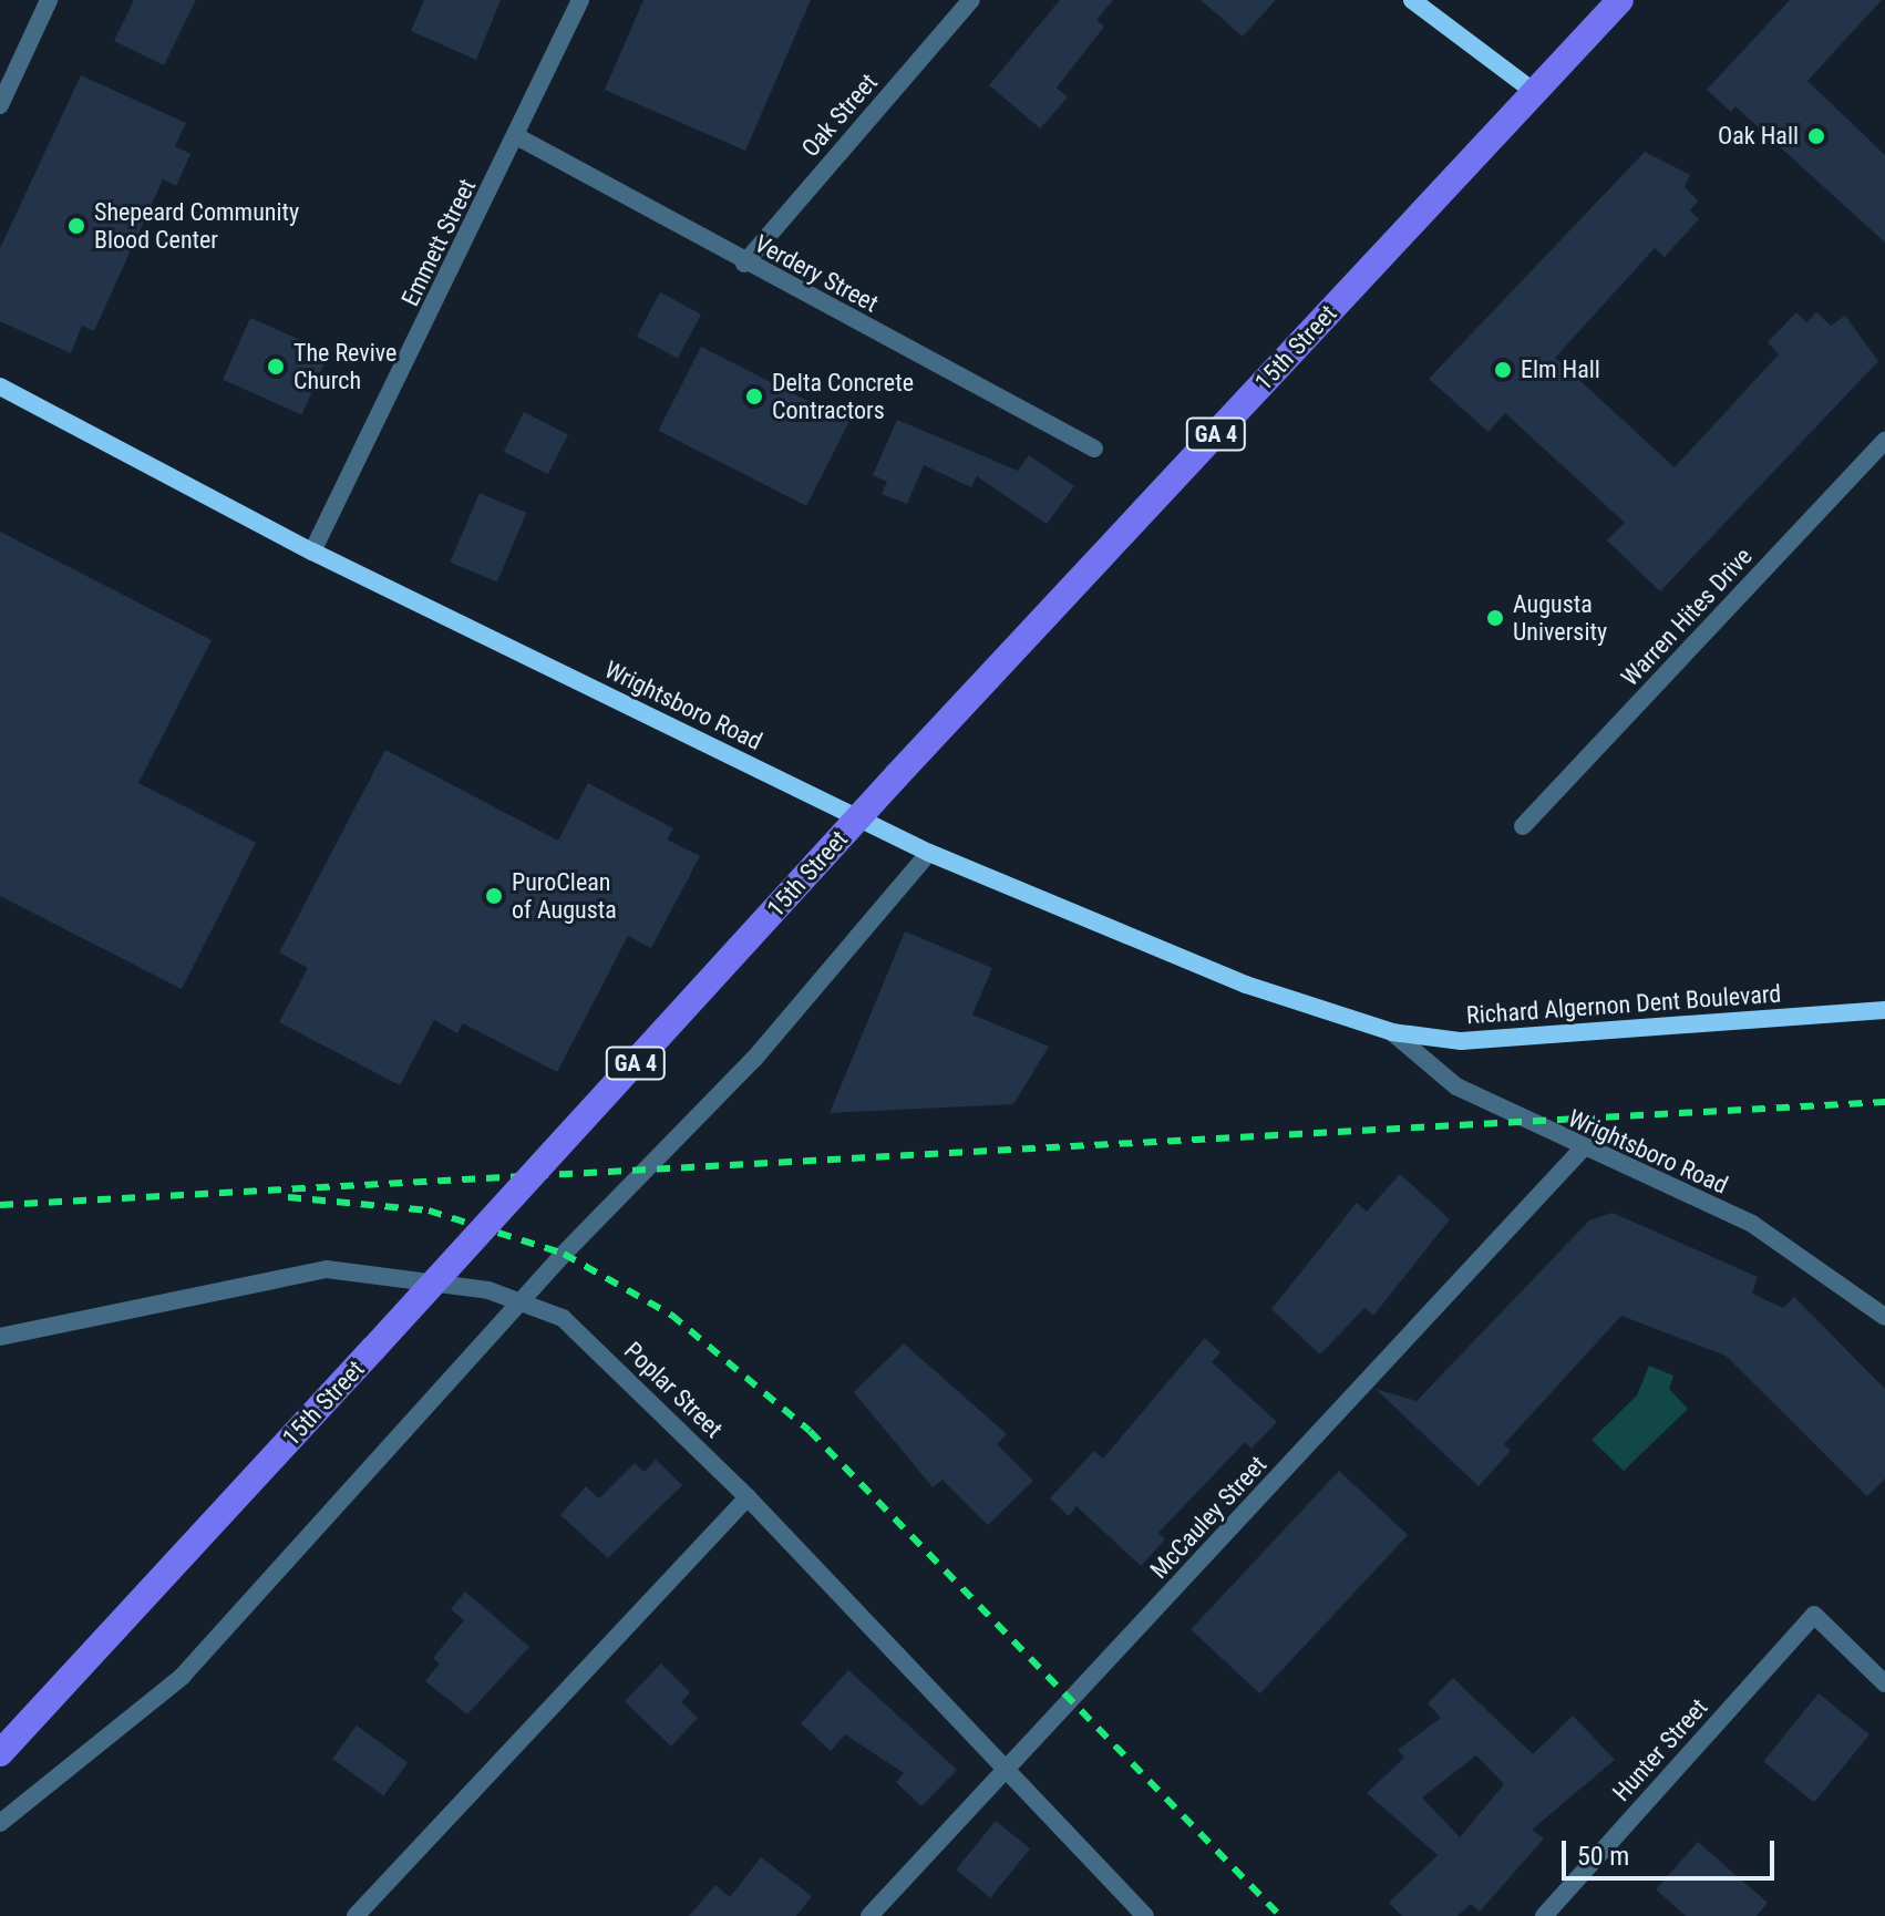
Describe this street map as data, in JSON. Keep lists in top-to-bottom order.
{
  "streets": {
    "main road": [
      "15th Street",
      "GA 4",
      "Wrightsboro Road",
      "Richard Algernon Dent Boulevard"
    ],
    "street": [
      "Oak Street",
      "Emmett Street",
      "Verdery Street",
      "Warren Hites Drive",
      "Poplar Street",
      "McCauley Street",
      "Hunter Street"
    ]
  },
  "crossings": [
    ["Oak Street", "Verdery Street"],
    ["Emmett Street", "Verdery Street"],
    ["Emmett Street", "Wrightsboro Road"],
    ["Wrightsboro Road", "Richard Algernon Dent Boulevard"],
    ["Wrightsboro Road", "McCauley Street"],
    ["Poplar Street", "McCauley Street"]
  ],
  "places": [
    "Oak Hall",
    "Shepeard Community Blood Center",
    "The Revive Church",
    "Elm Hall",
    "Delta Concrete Contractors",
    "Augusta University",
    "PuroClean of Augusta"
  ],
  "scale_bar": "50 m"
}
